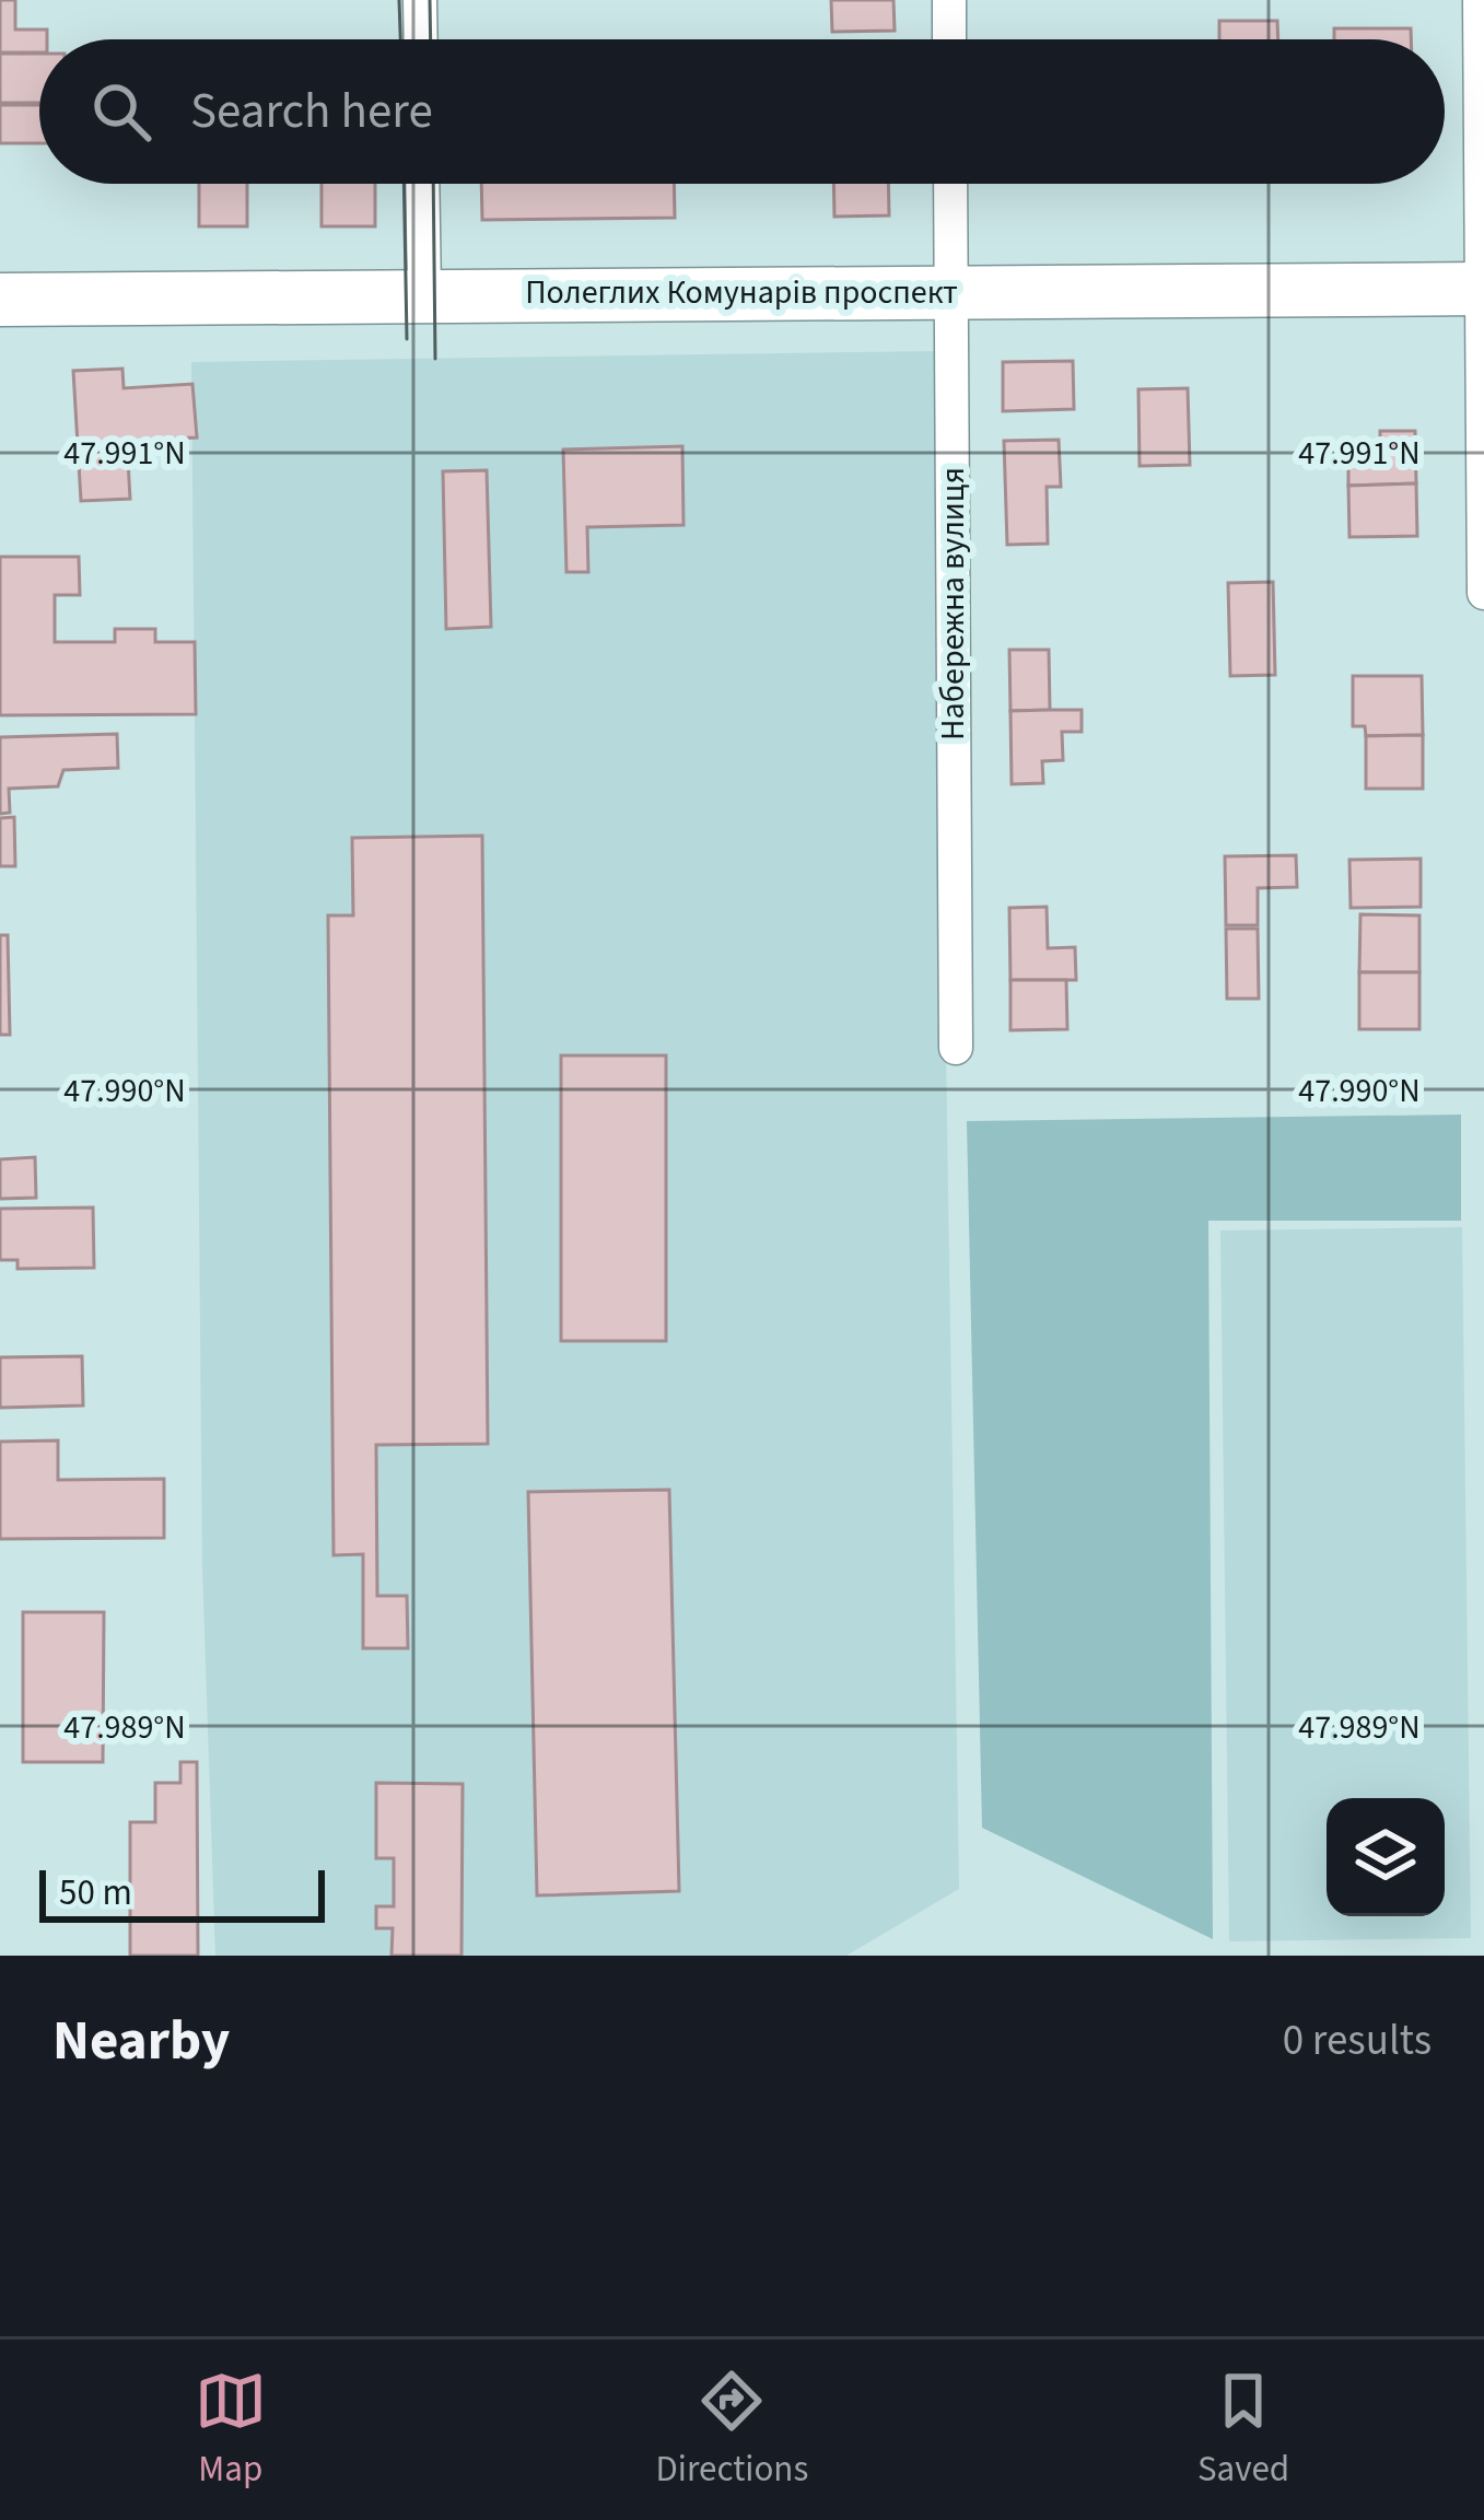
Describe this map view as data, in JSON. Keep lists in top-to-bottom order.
{
  "streets": {
    "main road": ["Полеглих Комунарів проспект"],
    "street": ["Набережна вулиця"]
  },
  "crossings": [
    ["Полеглих Комунарів проспект", "Набережна вулиця"]
  ],
  "scale_bar": "50 m",
  "page": {
    "search": "Search here",
    "scale": "50 m",
    "heading": ["Nearby", "0 results"],
    "nav": ["Map", "Directions", "Saved"]
  },
  "coordinates": ["47.991°N", "47.990°N", "47.989°N"]
}
